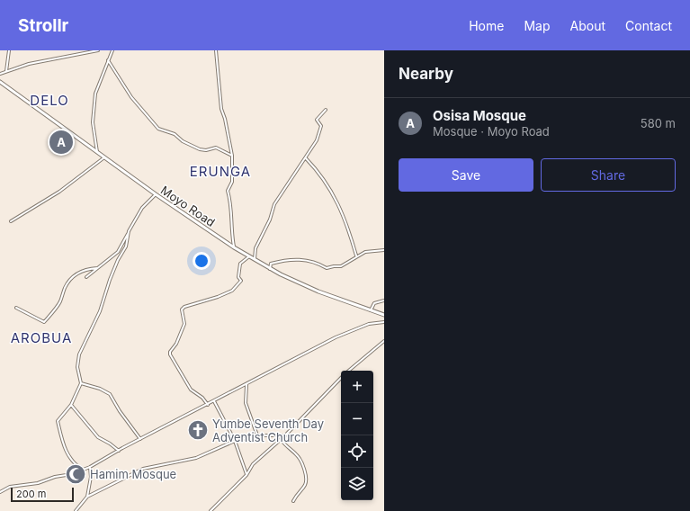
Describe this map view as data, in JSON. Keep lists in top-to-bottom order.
{
  "streets": {
    "main road": ["Moyo Road"]
  },
  "districts": ["DELO", "ERUNGA", "AROBUA"],
  "places": {
    "church": ["Yumbe Seventh Day Adventist Church"],
    "mosque": ["Hamim Mosque"]
  },
  "scale_bar": "200 m",
  "page": {
    "header": "Strollr",
    "nav": [
      "Home",
      "Map",
      "About",
      "Contact"
    ],
    "heading": "Nearby",
    "list": [
      {
        "mark": "A",
        "name": "Osisa Mosque",
        "note": "Mosque · Moyo Road",
        "value": "580 m"
      }
    ],
    "pins": "A",
    "buttons": ["Save", "Share"],
    "map_buttons": ["+", "−"],
    "scale": "200 m"
  }
}
